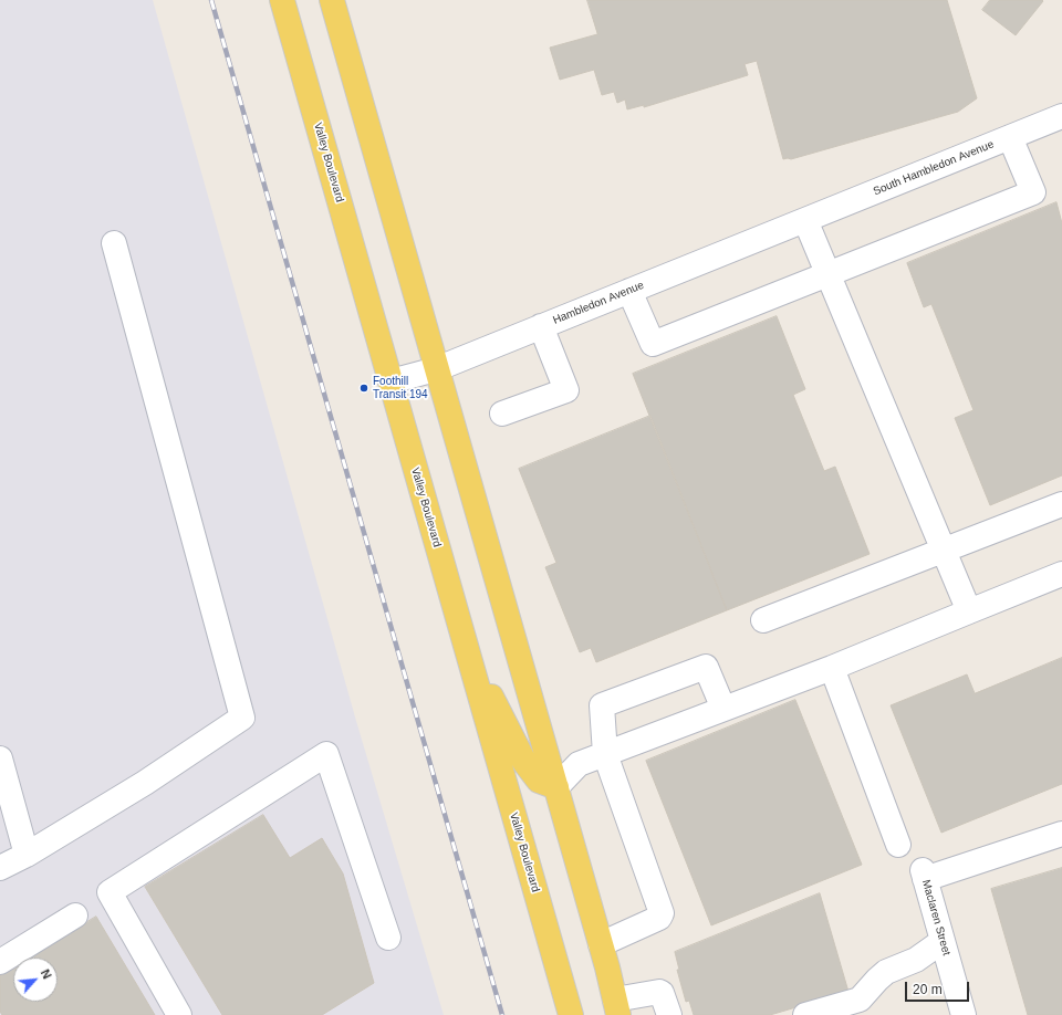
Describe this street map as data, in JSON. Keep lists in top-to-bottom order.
{
  "streets": {
    "main road": ["Valley Boulevard"],
    "street": ["South Hambledon Avenue", "Hambledon Avenue", "Maclaren Street"]
  },
  "crossings": [
    ["Valley Boulevard", "Hambledon Avenue"],
    ["South Hambledon Avenue", "Hambledon Avenue"]
  ],
  "places": ["Foothill Transit 194"],
  "scale_bar": "20 m",
  "north": "top right"
}
